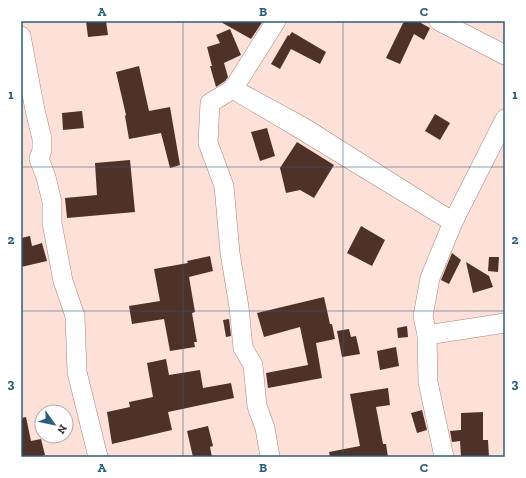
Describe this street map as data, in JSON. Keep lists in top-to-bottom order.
{
  "north": "bottom right",
  "grid": {
    "columns": ["A", "B", "C"],
    "rows": ["1", "2", "3"]
  }
}
